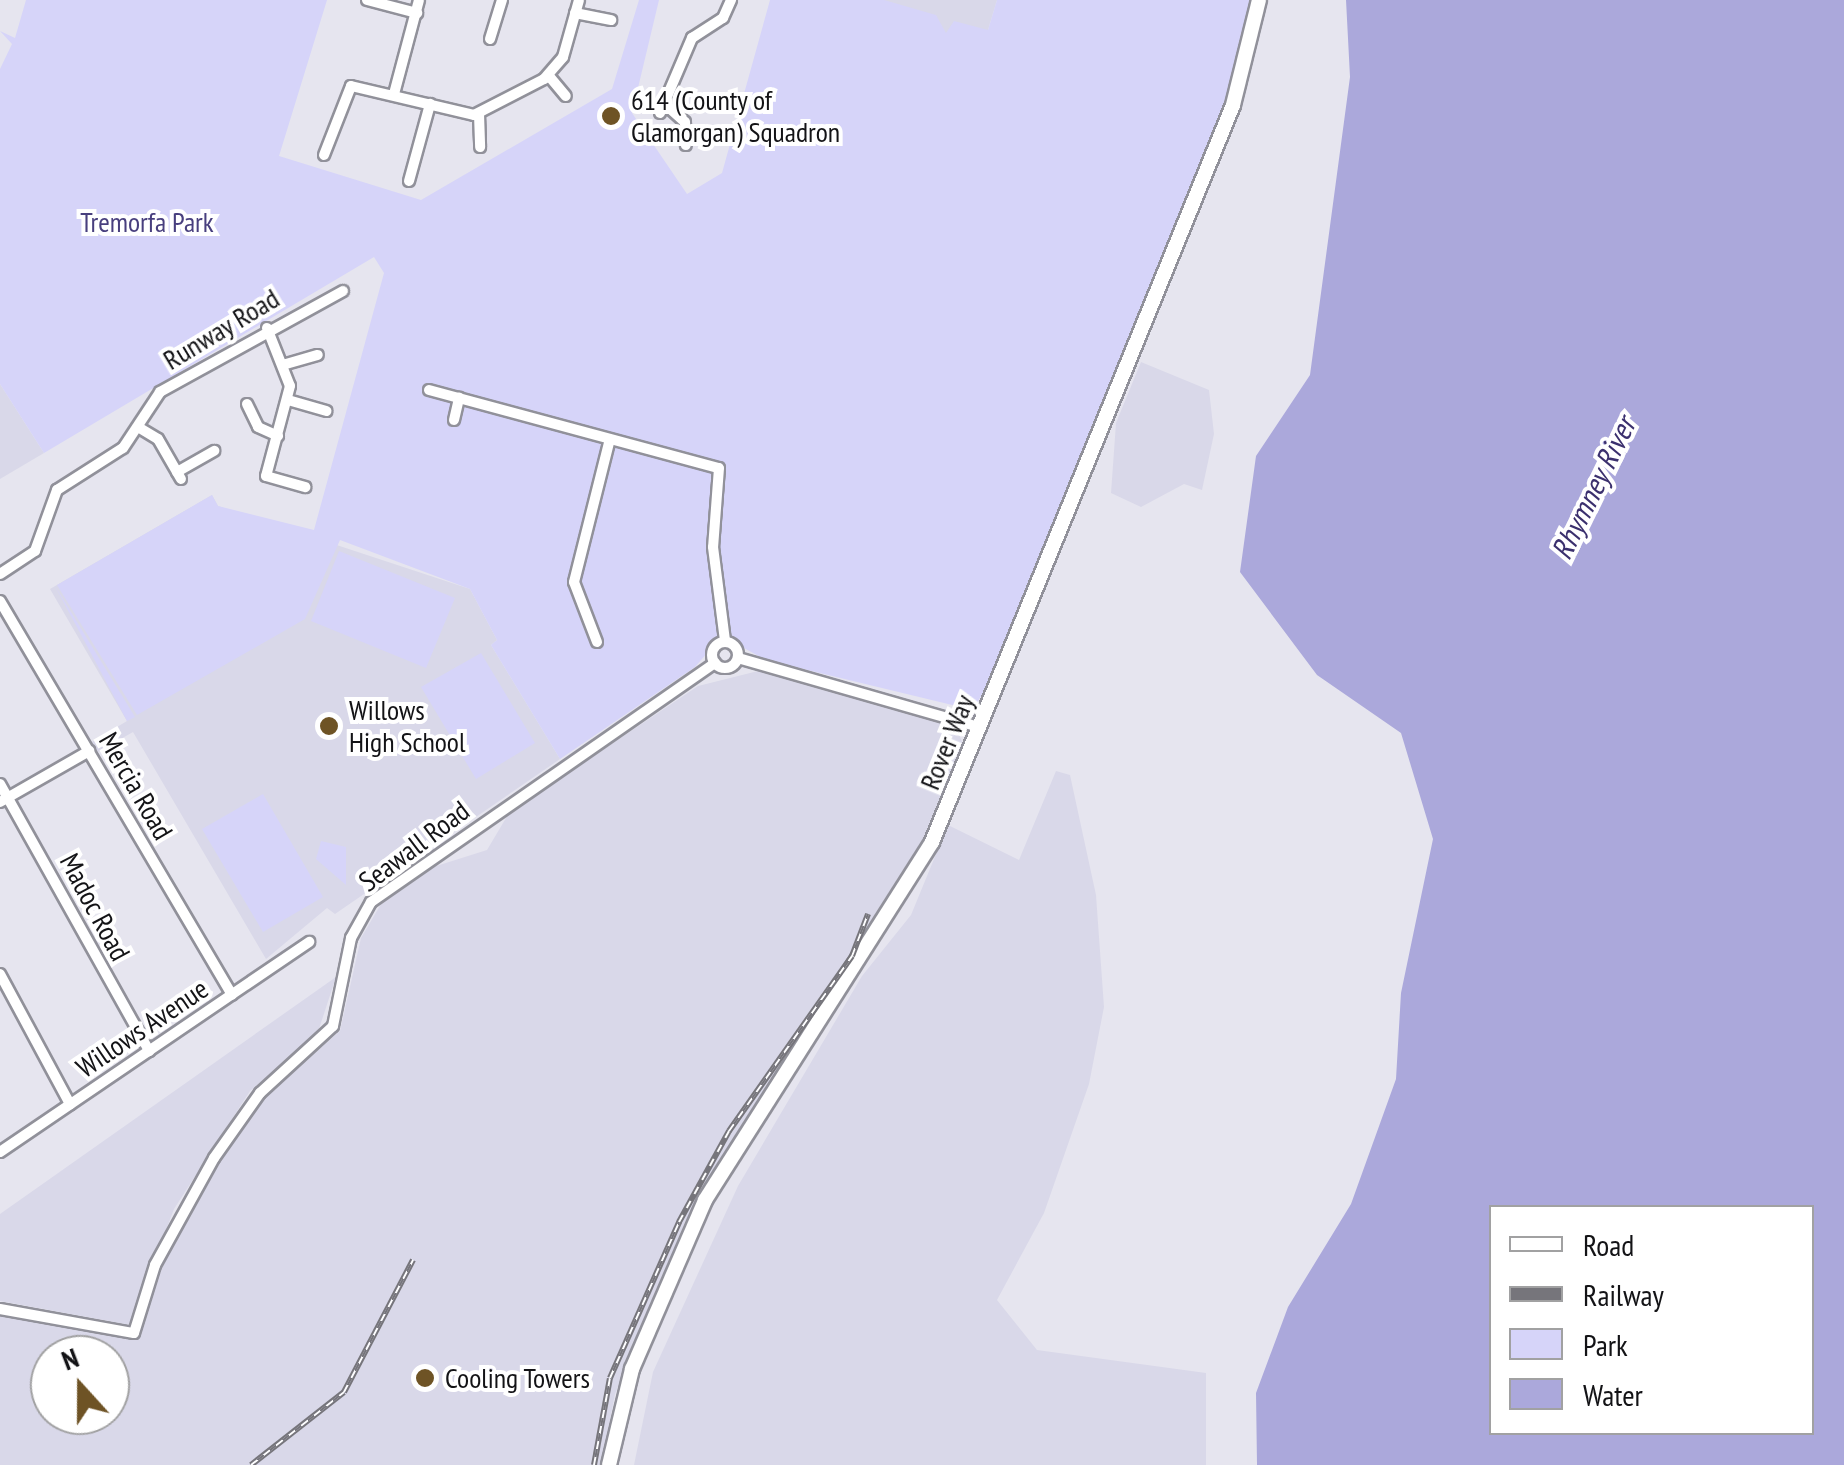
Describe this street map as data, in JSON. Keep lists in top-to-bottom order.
{
  "streets": {
    "street": [
      "Runway Road",
      "Rover Way",
      "Mercia Road",
      "Seawall Road",
      "Madoc Road",
      "Willows Avenue"
    ]
  },
  "crossings": [
    ["Mercia Road", "Willows Avenue"],
    ["Madoc Road", "Willows Avenue"]
  ],
  "water": ["Rhymney River"],
  "parks": ["Tremorfa Park"],
  "places": ["614 (County of Glamorgan) Squadron", "Willows High School", "Cooling Towers"],
  "legend": [
    "Road",
    "Railway",
    "Park",
    "Water"
  ],
  "north": "top"
}
